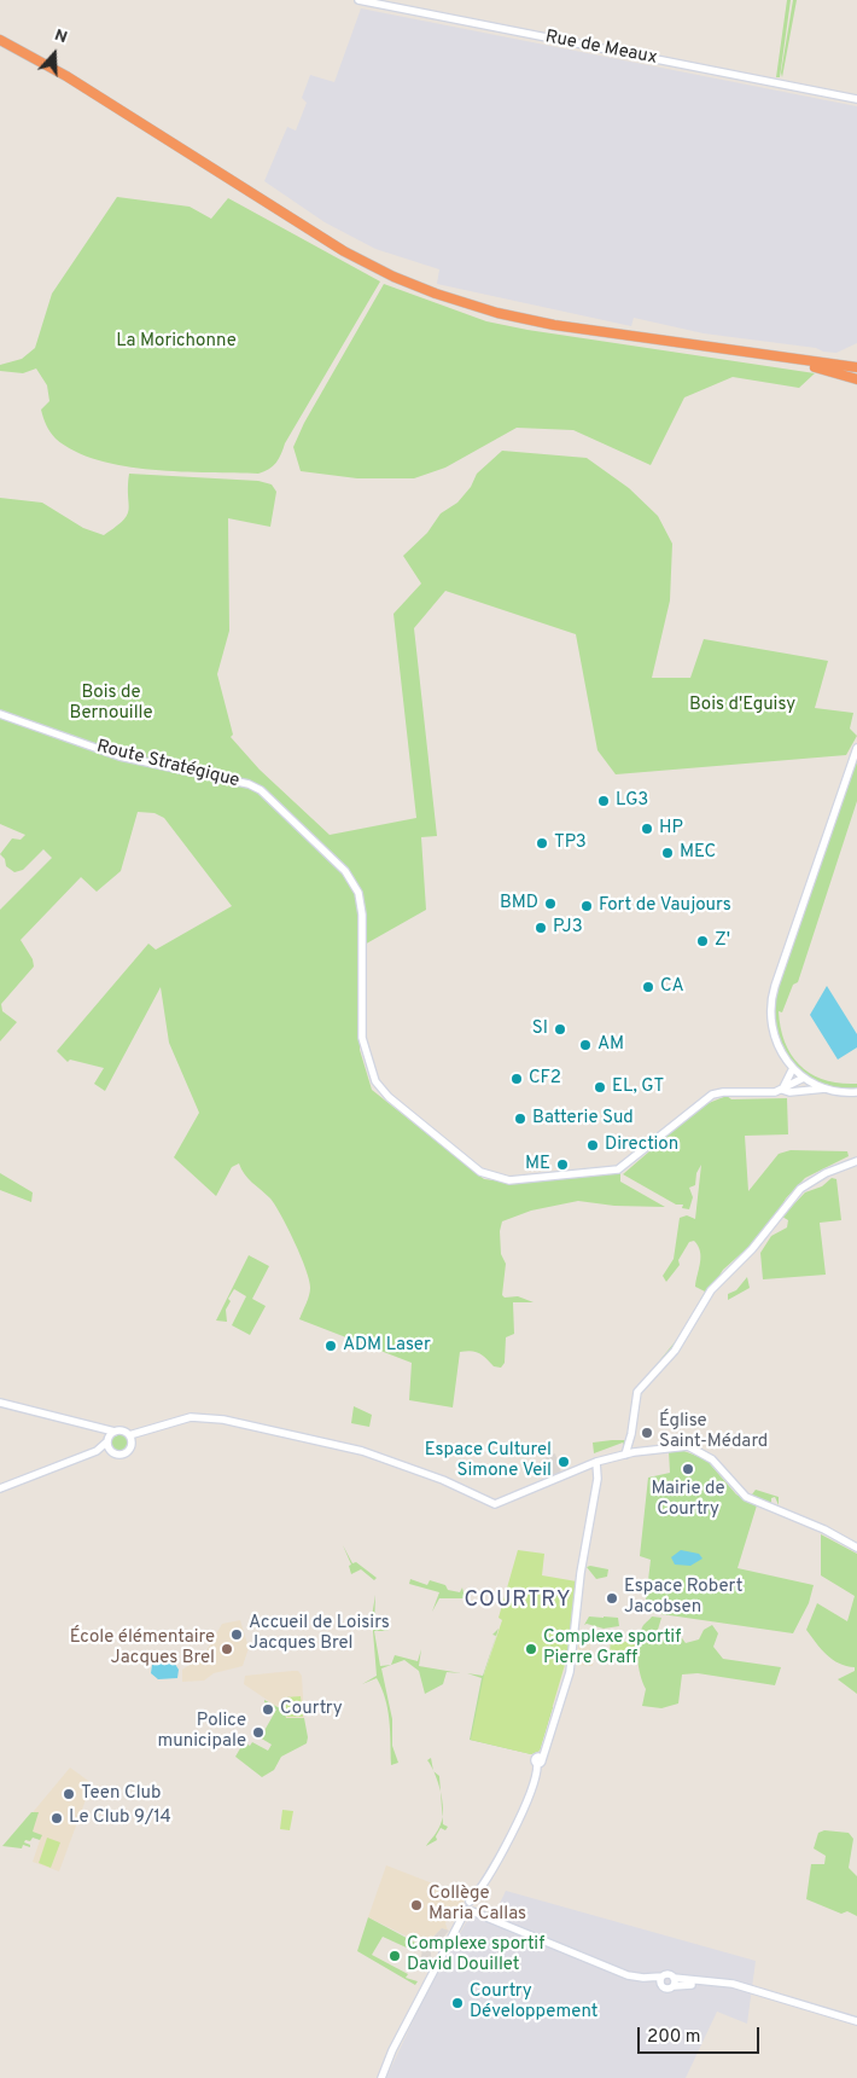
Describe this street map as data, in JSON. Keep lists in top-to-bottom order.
{
  "streets": {
    "street": ["Rue de Meaux", "Route Stratégique"]
  },
  "districts": ["COURTRY"],
  "parks": ["La Morichonne", "Bois de Bernouille", "Bois d'Eguisy"],
  "places": [
    "LG3",
    "HP",
    "TP3",
    "MEC",
    "BMD",
    "Fort de Vaujours",
    "PJ3",
    "Z'",
    "CA",
    "SI",
    "AM",
    "CF2",
    "EL, GT",
    "Batterie Sud",
    "Direction",
    "ME",
    "ADM Laser",
    "Église Saint-Médard",
    "Espace Culturel Simone Veil",
    "Mairie de Courtry",
    "Espace Robert Jacobsen",
    "Accueil de Loisirs Jacques Brel",
    "École élémentaire Jacques Brel",
    "Complexe sportif Pierre Graff",
    "Courtry",
    "Police municipale",
    "Teen Club",
    "Le Club 9/14",
    "Collège Maria Callas",
    "Complexe sportif David Douillet",
    "Courtry Développement"
  ],
  "scale_bar": "200 m",
  "north": "top"
}
